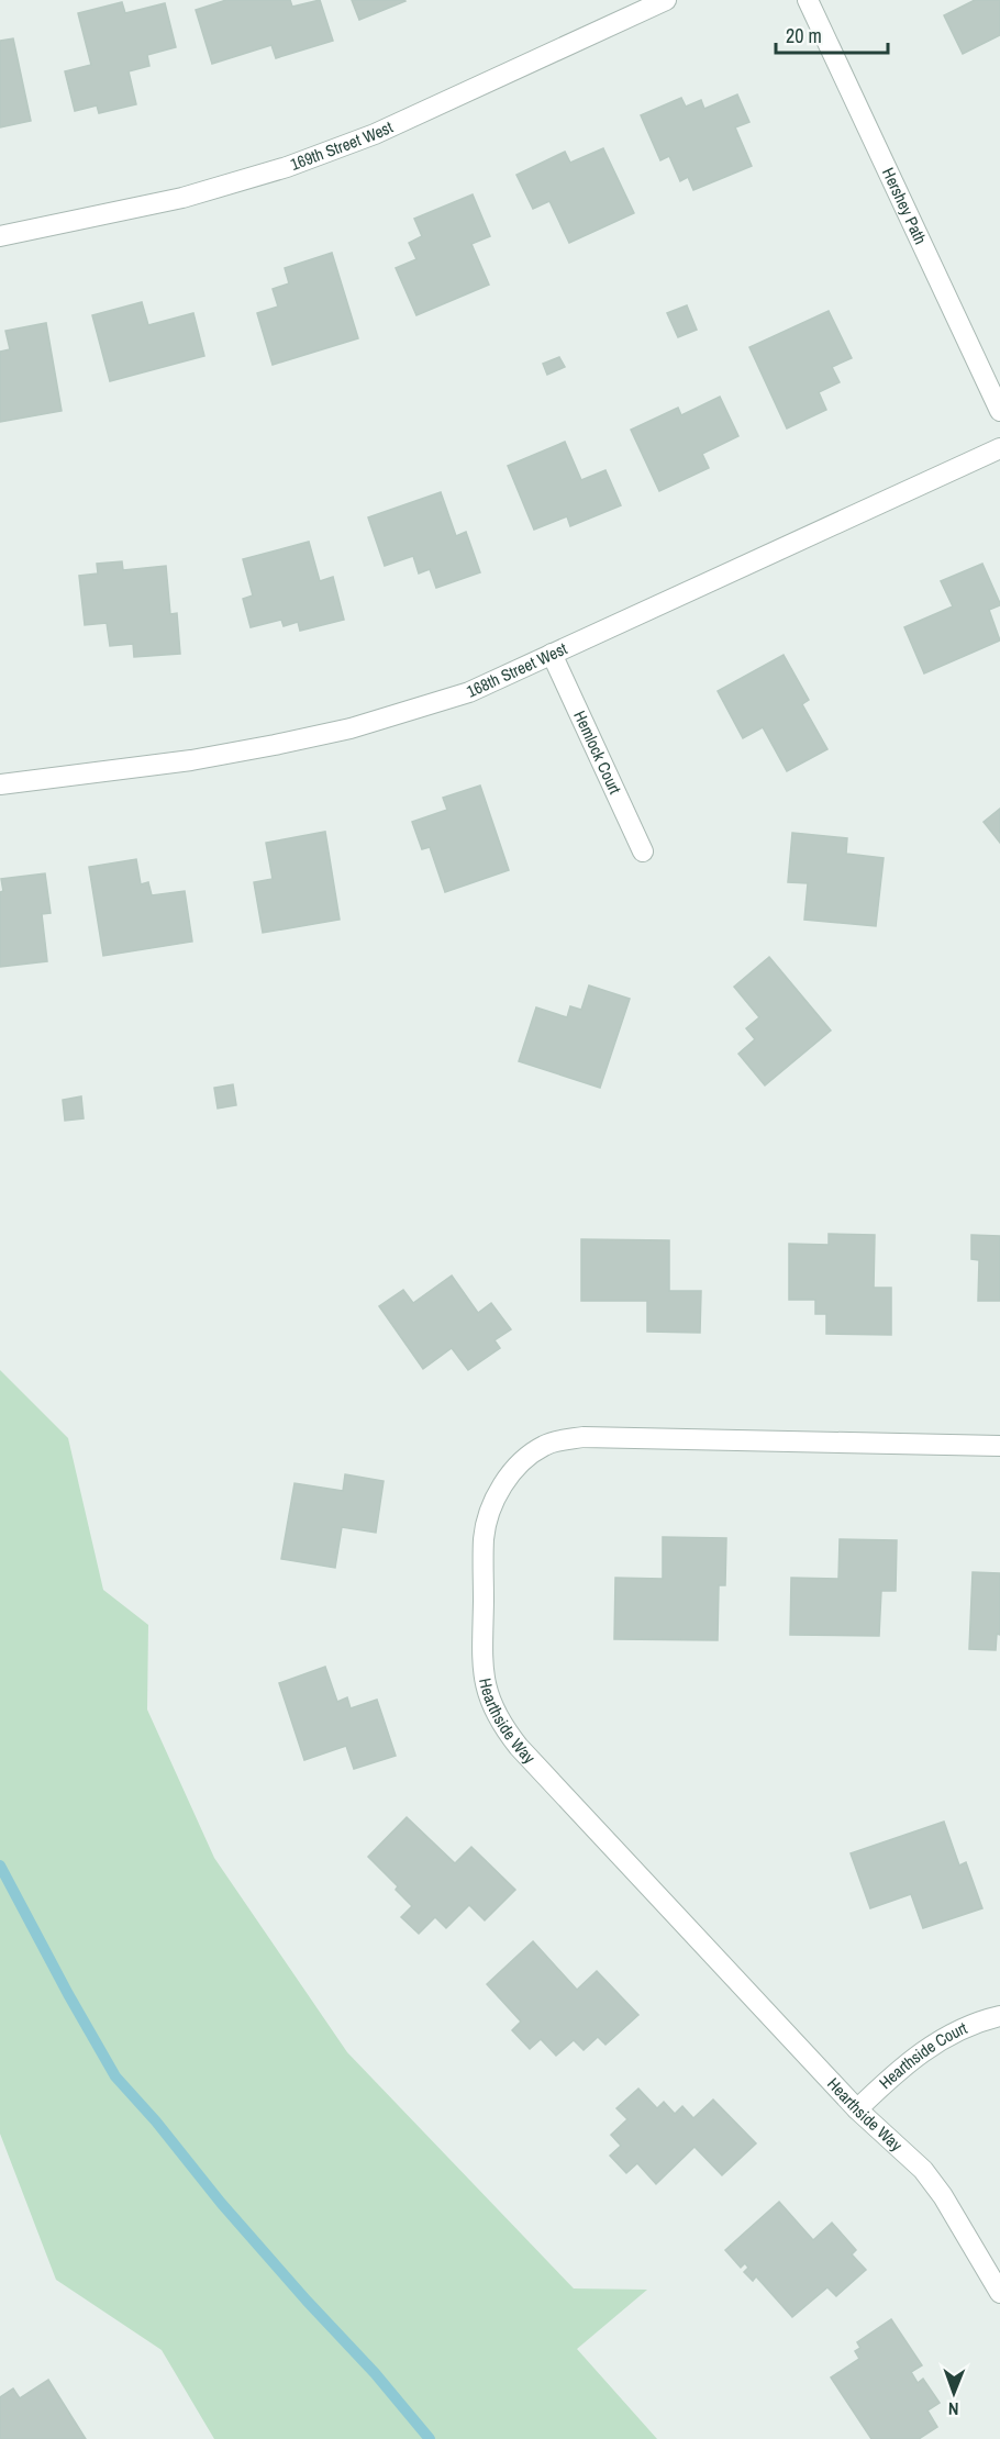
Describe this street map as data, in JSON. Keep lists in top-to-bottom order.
{
  "streets": {
    "street": [
      "169th Street West",
      "Hershey Path",
      "168th Street West",
      "Hemlock Court",
      "Hearthside Way",
      "Hearthside Court"
    ]
  },
  "crossings": [
    ["168th Street West", "Hemlock Court"],
    ["Hearthside Way", "Hearthside Court"]
  ],
  "scale_bar": "20 m",
  "north": "bottom"
}
